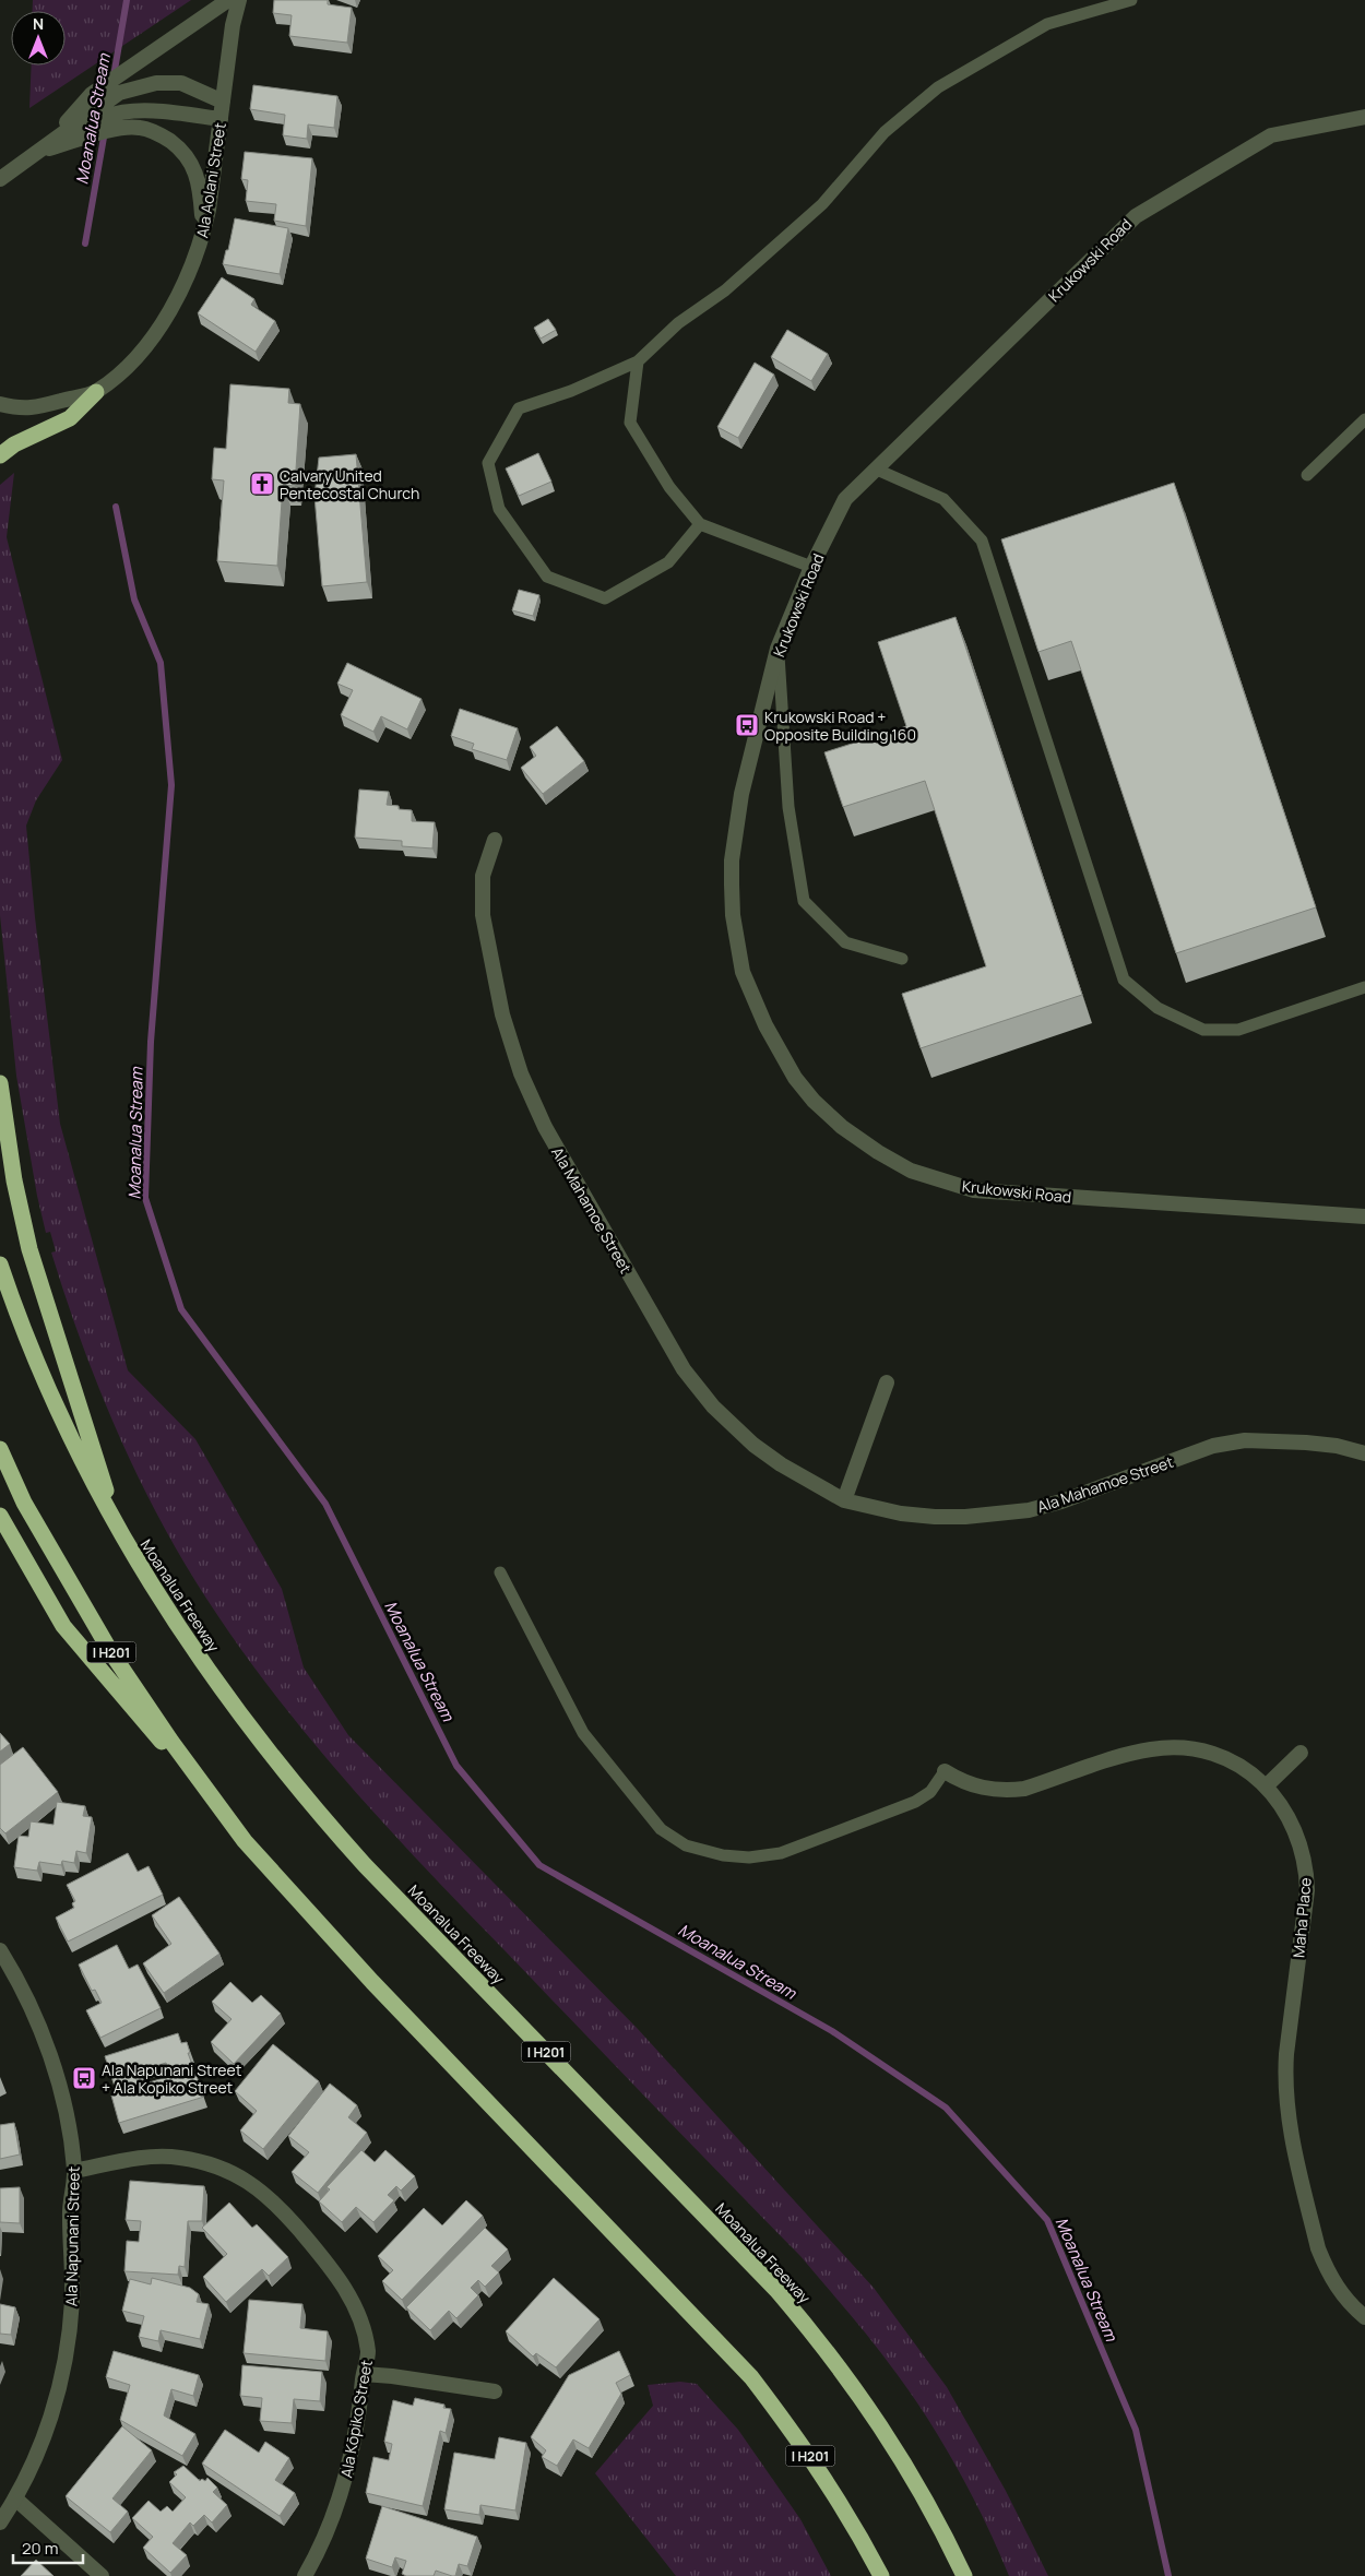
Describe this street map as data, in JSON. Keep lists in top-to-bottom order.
{
  "streets": {
    "highway": ["Moanalua Freeway", "I H201"],
    "street": [
      "Ala Aolani Street",
      "Krukowski Road",
      "Ala Mahamoe Street",
      "Maha Place",
      "Ala Napunani Street",
      "Ala Kōpiko Street"
    ]
  },
  "crossings": [
    ["Ala Napunani Street", "Ala Kōpiko Street"]
  ],
  "water": ["Moanalua Stream"],
  "places": {
    "church": ["Calvary United Pentecostal Church"],
    "bus stop": ["Krukowski Road + Opposite Building 160", "Ala Napunani Street + Ala Kopiko Street"]
  },
  "scale_bar": "20 m",
  "north": "top"
}
